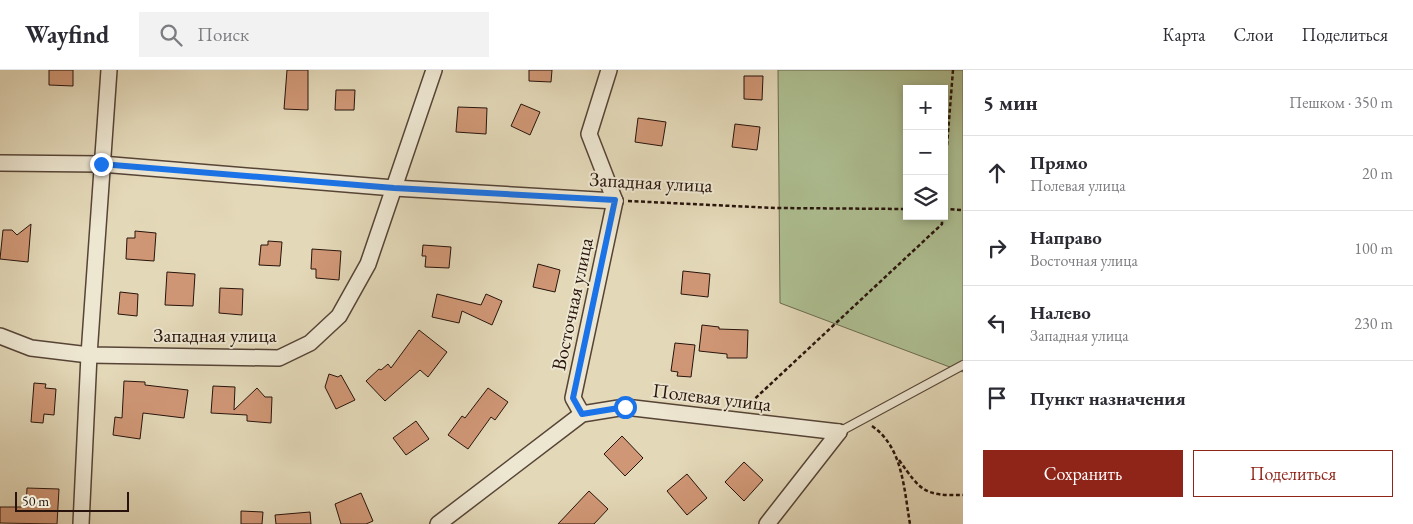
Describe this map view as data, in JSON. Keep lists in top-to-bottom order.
{
  "streets": {
    "street": ["Западная улица", "Восточная улица", "Полевая улица"]
  },
  "crossings": [
    ["Западная улица", "Восточная улица"],
    ["Восточная улица", "Полевая улица"]
  ],
  "scale_bar": "50 m",
  "page": {
    "header": "Wayfind",
    "search": "Поиск",
    "nav": ["Карта", "Слои", "Поделиться"],
    "heading": ["5 мин", "Пешком · 350 m"],
    "map_buttons": ["+", "−"],
    "list": [
      ["Прямо", "Полевая улица", "20 m"],
      ["Направо", "Восточная улица", "100 m"],
      ["Налево", "Западная улица", "230 m"],
      "Пункт назначения"
    ],
    "buttons": ["Сохранить", "Поделиться"],
    "scale": "50 m"
  }
}
